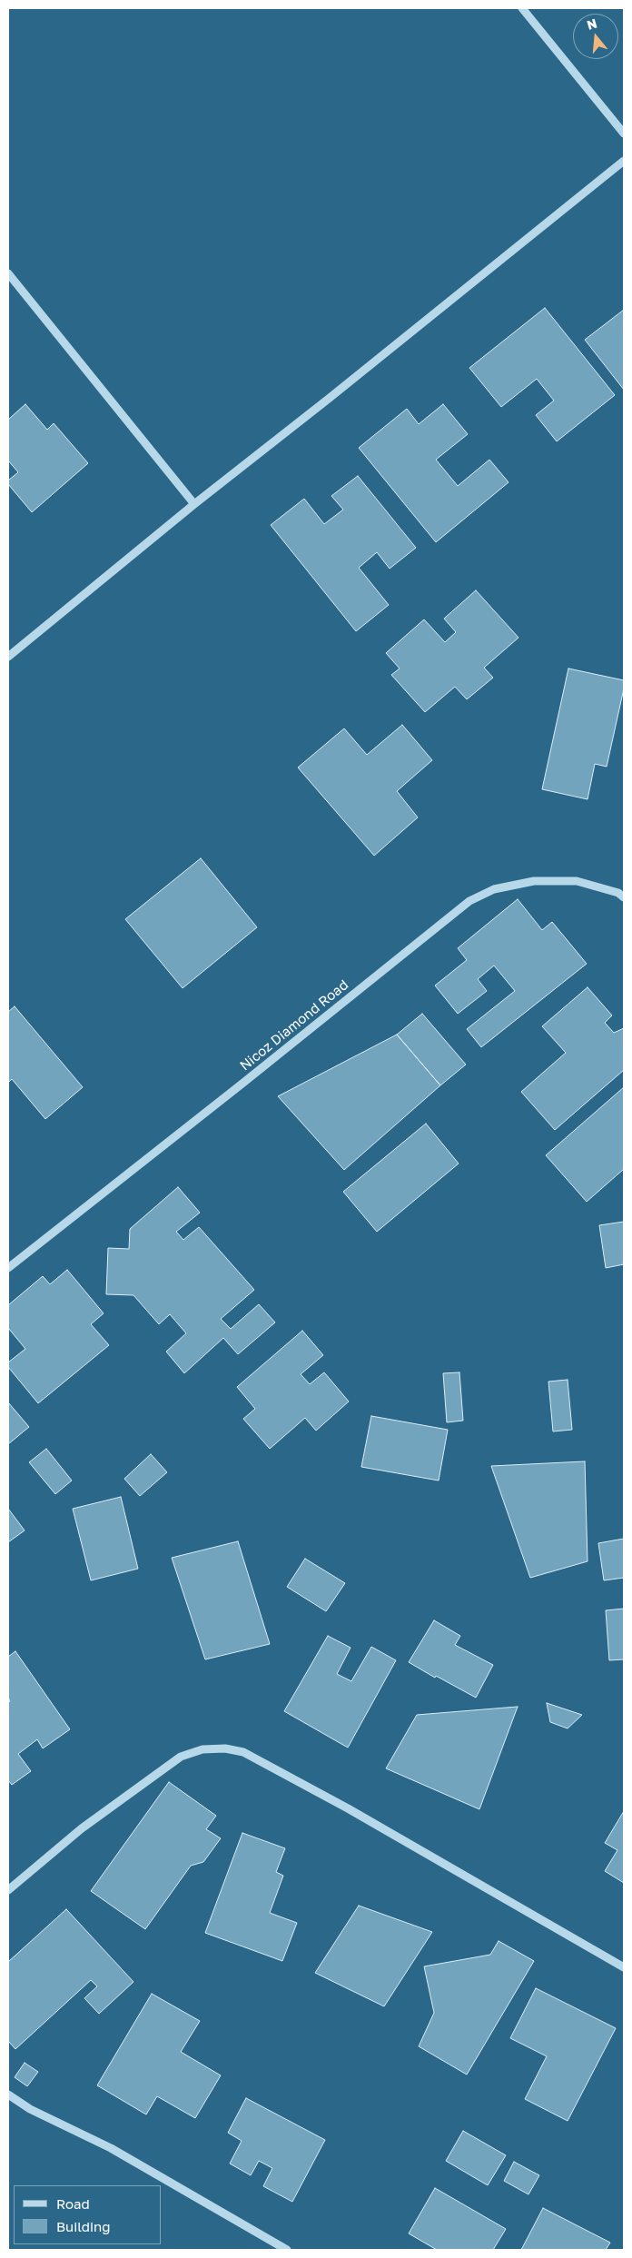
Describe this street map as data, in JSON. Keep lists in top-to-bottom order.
{
  "streets": {
    "street": ["Nicoz Diamond Road"]
  },
  "legend": ["Road", "Building"],
  "north": "top"
}
